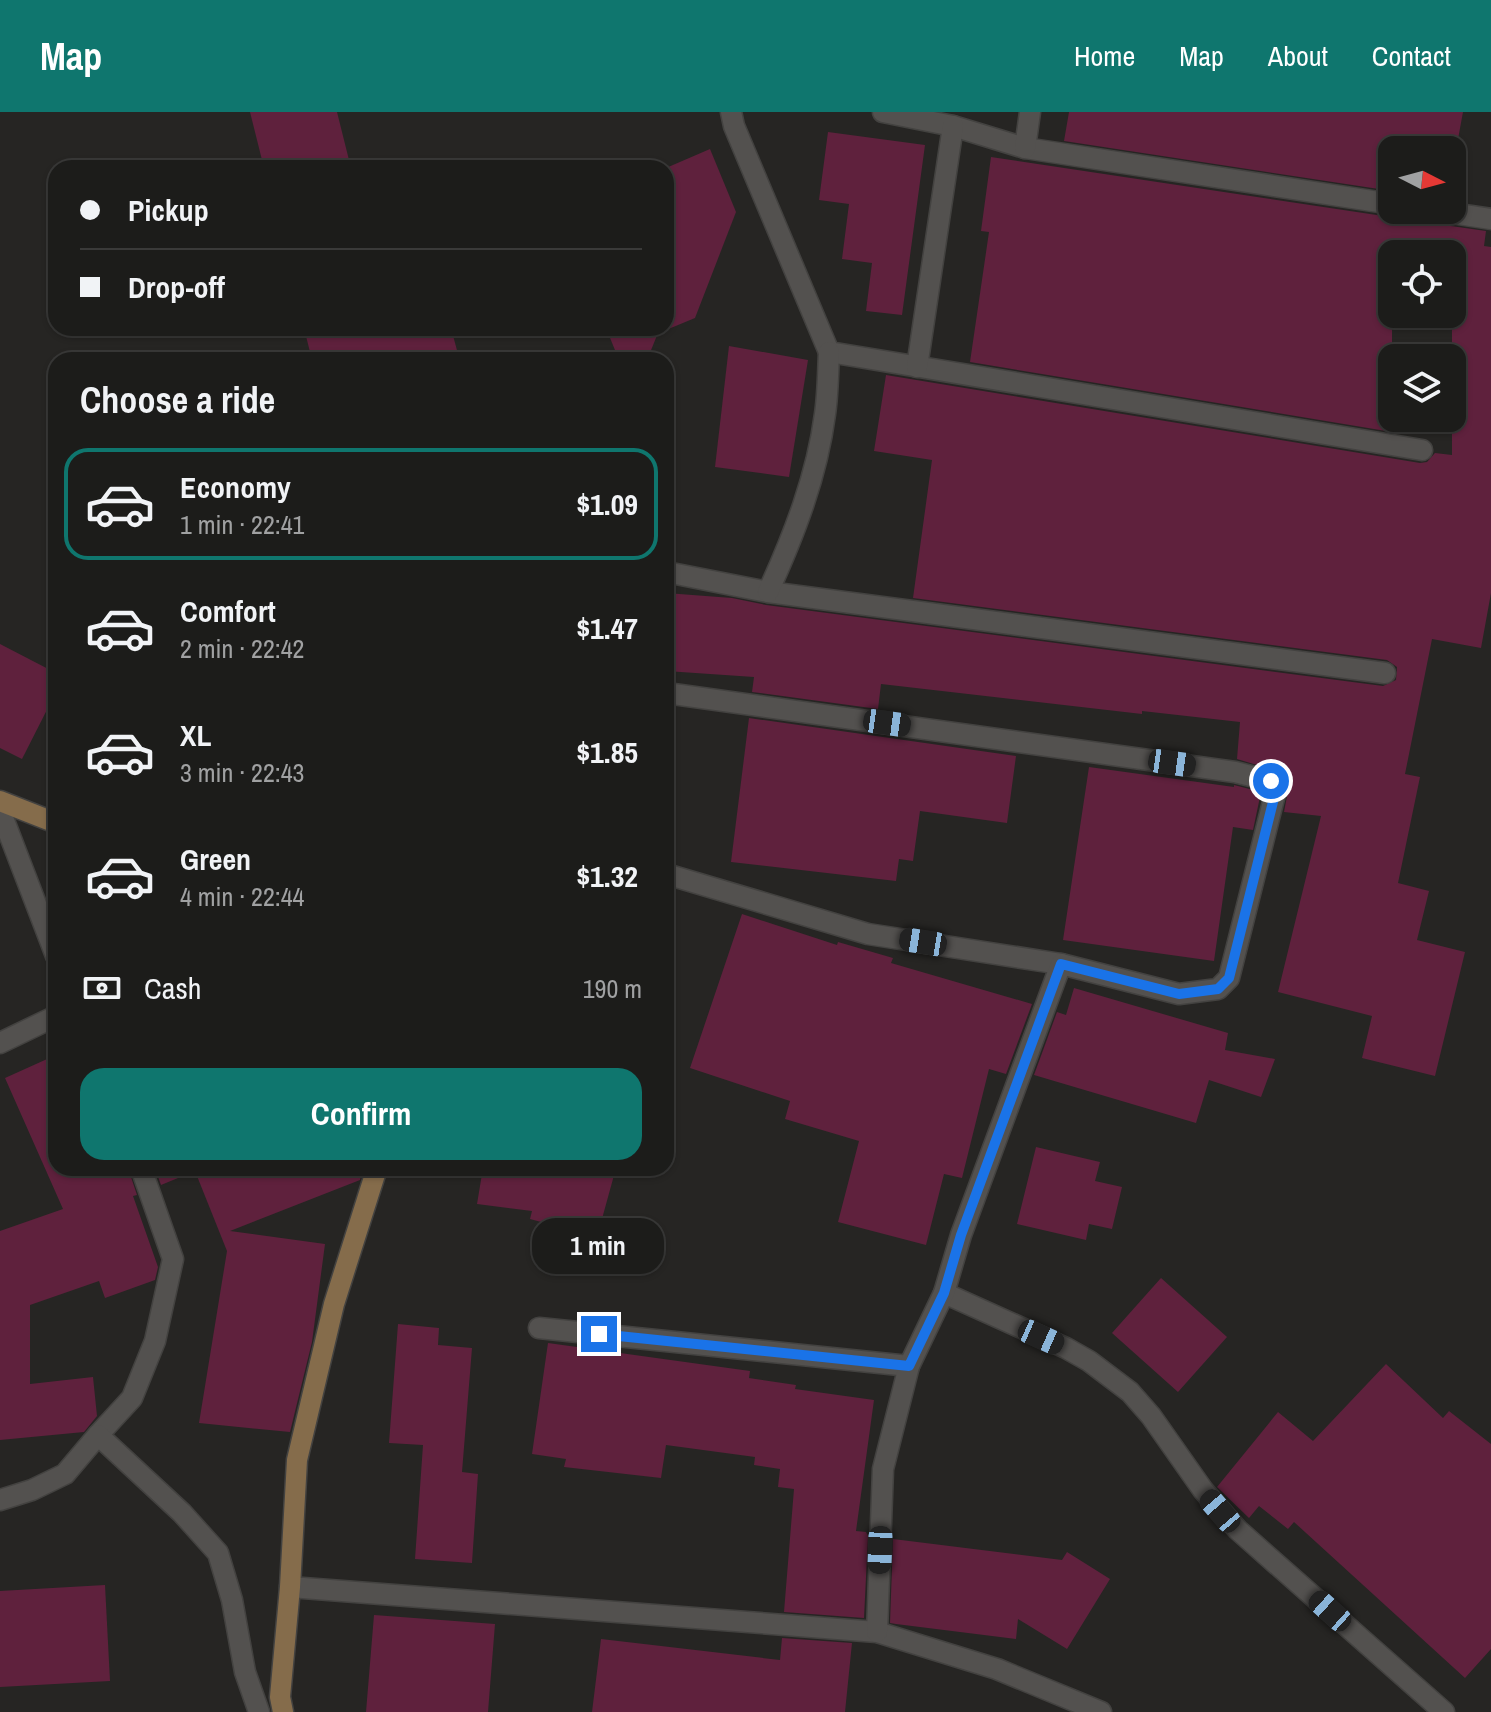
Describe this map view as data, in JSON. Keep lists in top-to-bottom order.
{
  "north": "right",
  "page": {
    "header": "Map",
    "nav": [
      "Home",
      "Map",
      "About",
      "Contact"
    ],
    "banner": ["Pickup", "Drop-off"],
    "heading": "Choose a ride",
    "list": [
      {
        "name": "Economy",
        "note": "1 min · 22:41",
        "value": "$1.09"
      },
      {
        "name": "Comfort",
        "note": "2 min · 22:42",
        "value": "$1.47"
      },
      {
        "name": "XL",
        "note": "3 min · 22:43",
        "value": "$1.85"
      },
      {
        "name": "Green",
        "note": "4 min · 22:44",
        "value": "$1.32"
      }
    ],
    "pay": ["Cash", "190 m"],
    "buttons": "Confirm",
    "bubble": "1 min"
  }
}
